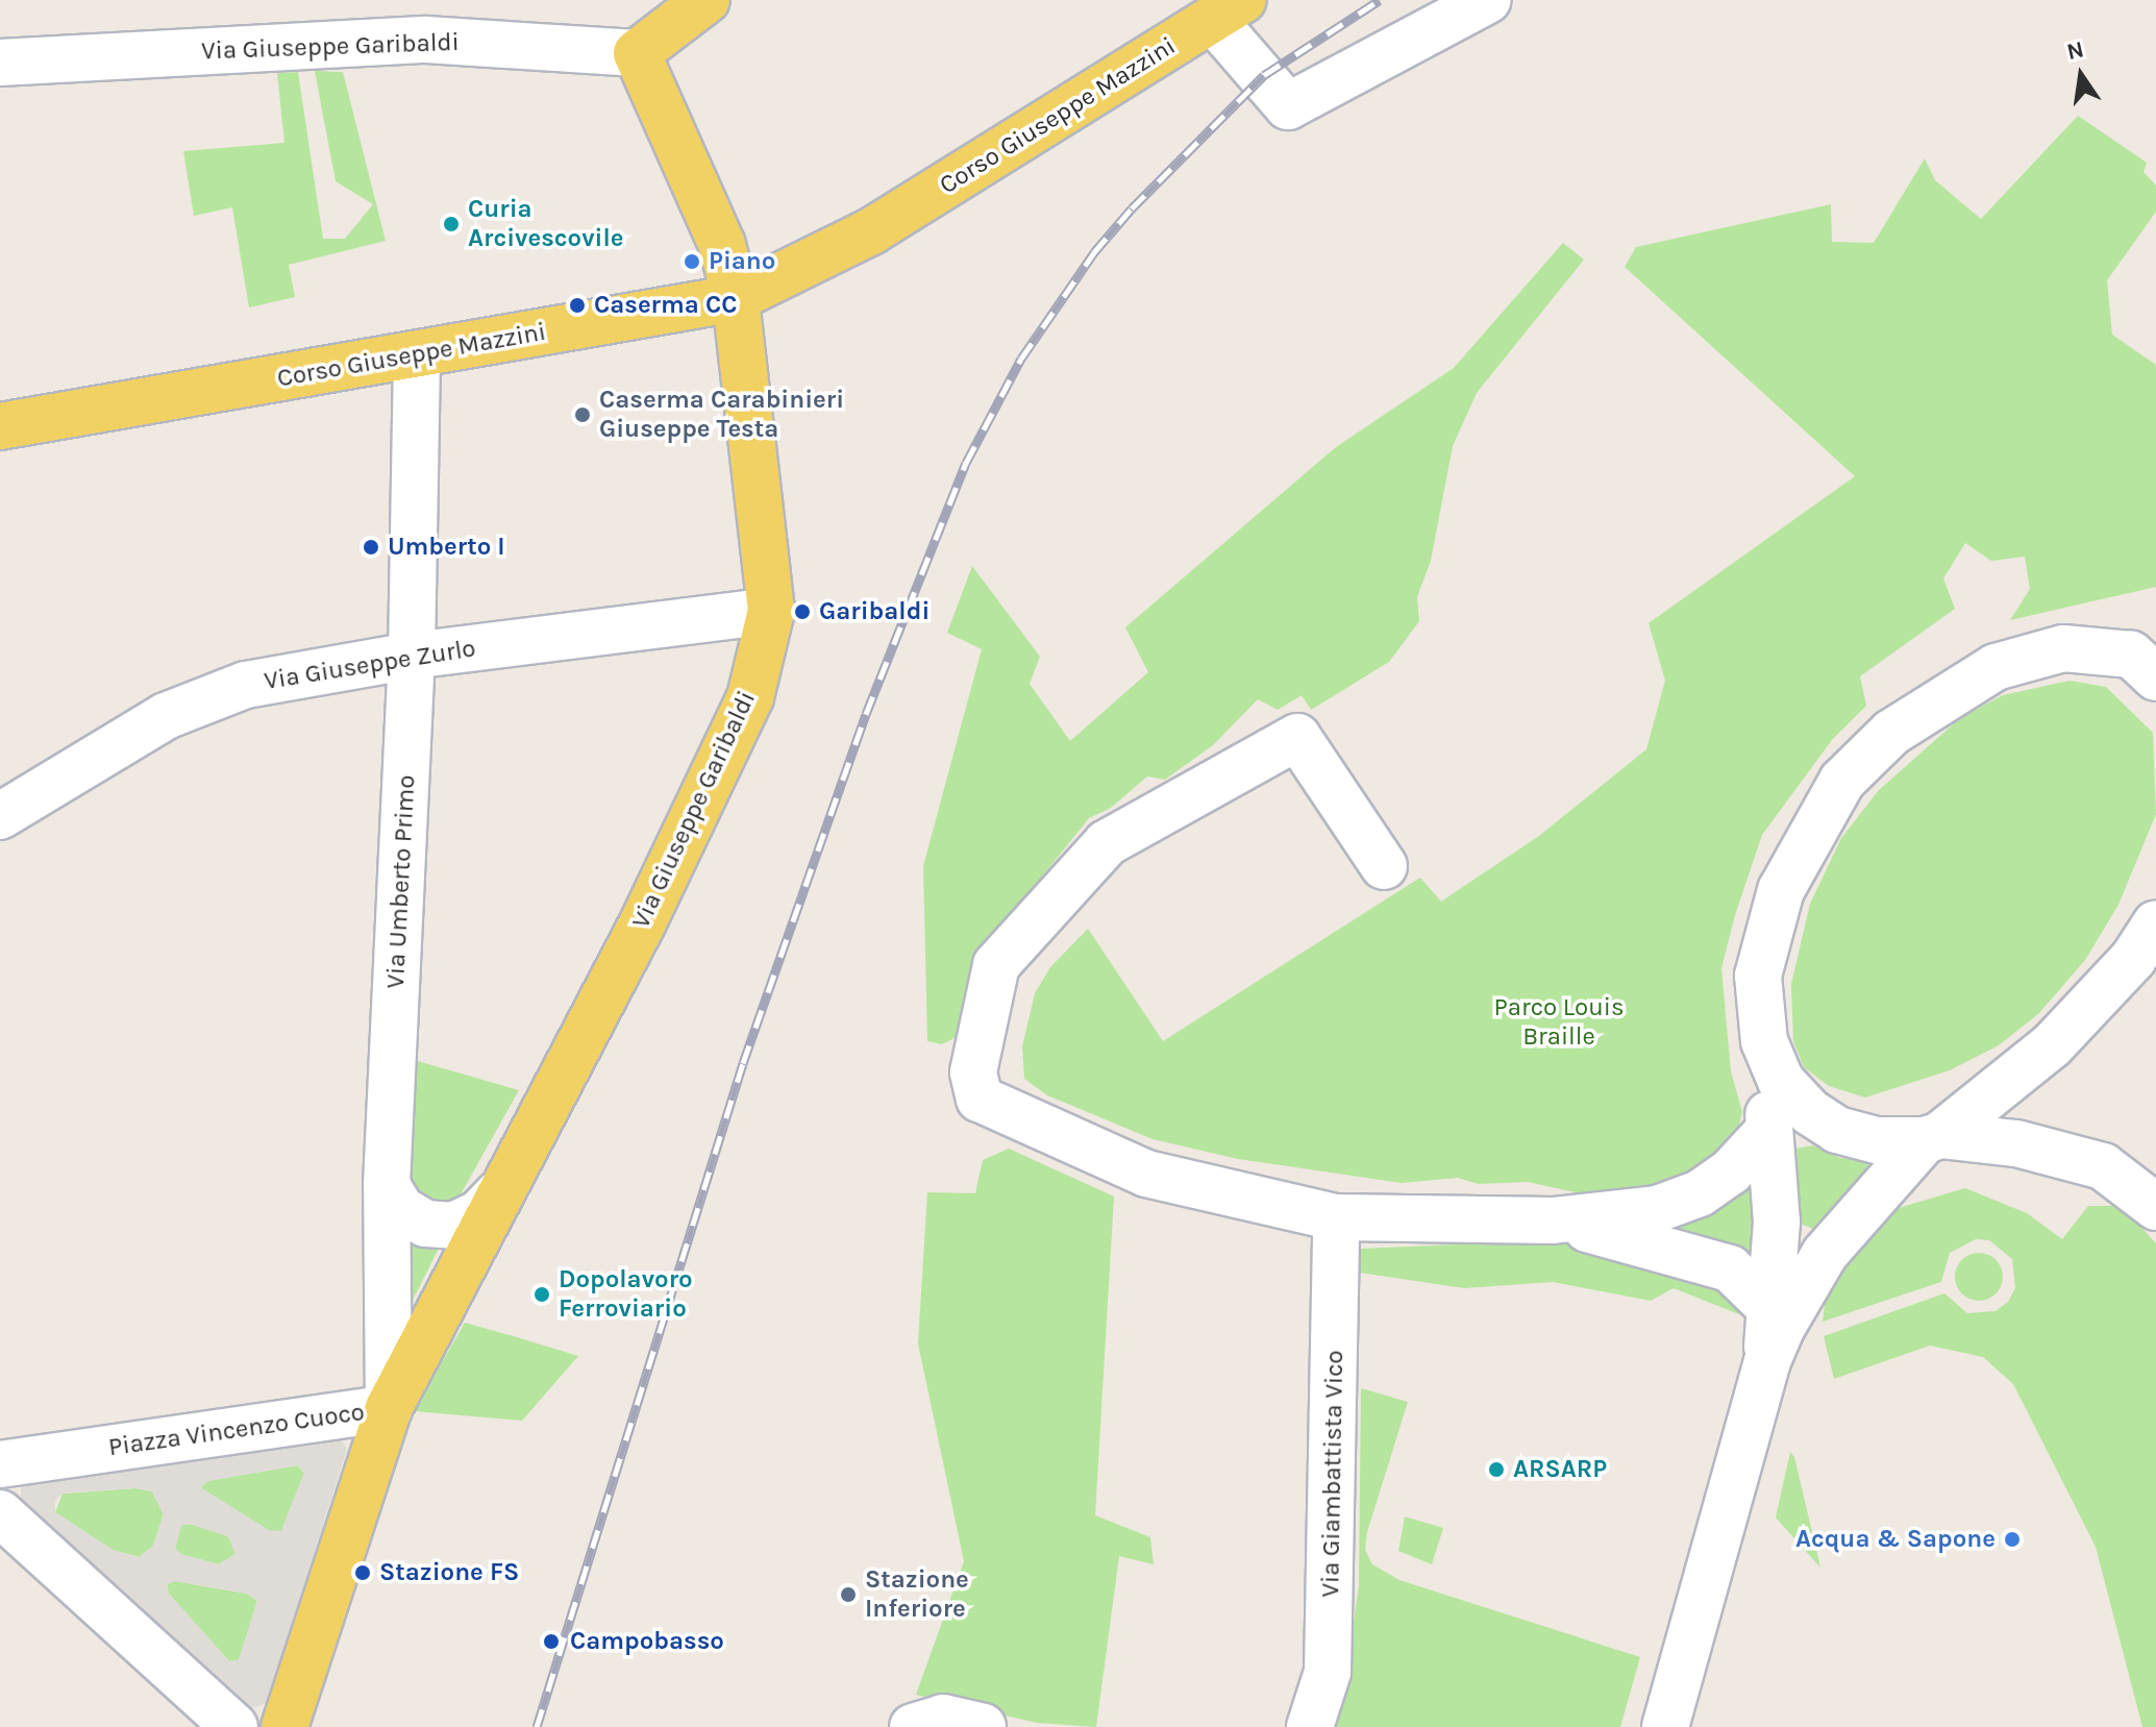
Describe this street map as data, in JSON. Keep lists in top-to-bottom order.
{
  "streets": {
    "main road": ["Via Giuseppe Garibaldi", "Corso Giuseppe Mazzini", "Piazza Vincenzo Cuoco"],
    "street": ["Via Giuseppe Zurlo", "Via Umberto Primo", "Via Giambattista Vico"]
  },
  "crossings": [
    ["Via Giuseppe Garibaldi", "Corso Giuseppe Mazzini"],
    ["Via Giuseppe Garibaldi", "Via Giuseppe Zurlo"],
    ["Via Giuseppe Garibaldi", "Via Umberto Primo"],
    ["Via Giuseppe Garibaldi", "Piazza Vincenzo Cuoco"],
    ["Corso Giuseppe Mazzini", "Via Umberto Primo"],
    ["Via Giuseppe Zurlo", "Via Umberto Primo"],
    ["Via Umberto Primo", "Piazza Vincenzo Cuoco"]
  ],
  "parks": ["Parco Louis Braille"],
  "places": [
    "Curia Arcivescovile",
    "Piano",
    "Caserma CC",
    "Caserma Carabinieri Giuseppe Testa",
    "Umberto I",
    "Garibaldi",
    "Dopolavoro Ferroviario",
    "ARSARP",
    "Acqua & Sapone",
    "Stazione FS",
    "Stazione Inferiore",
    "Campobasso"
  ],
  "north": "top"
}
